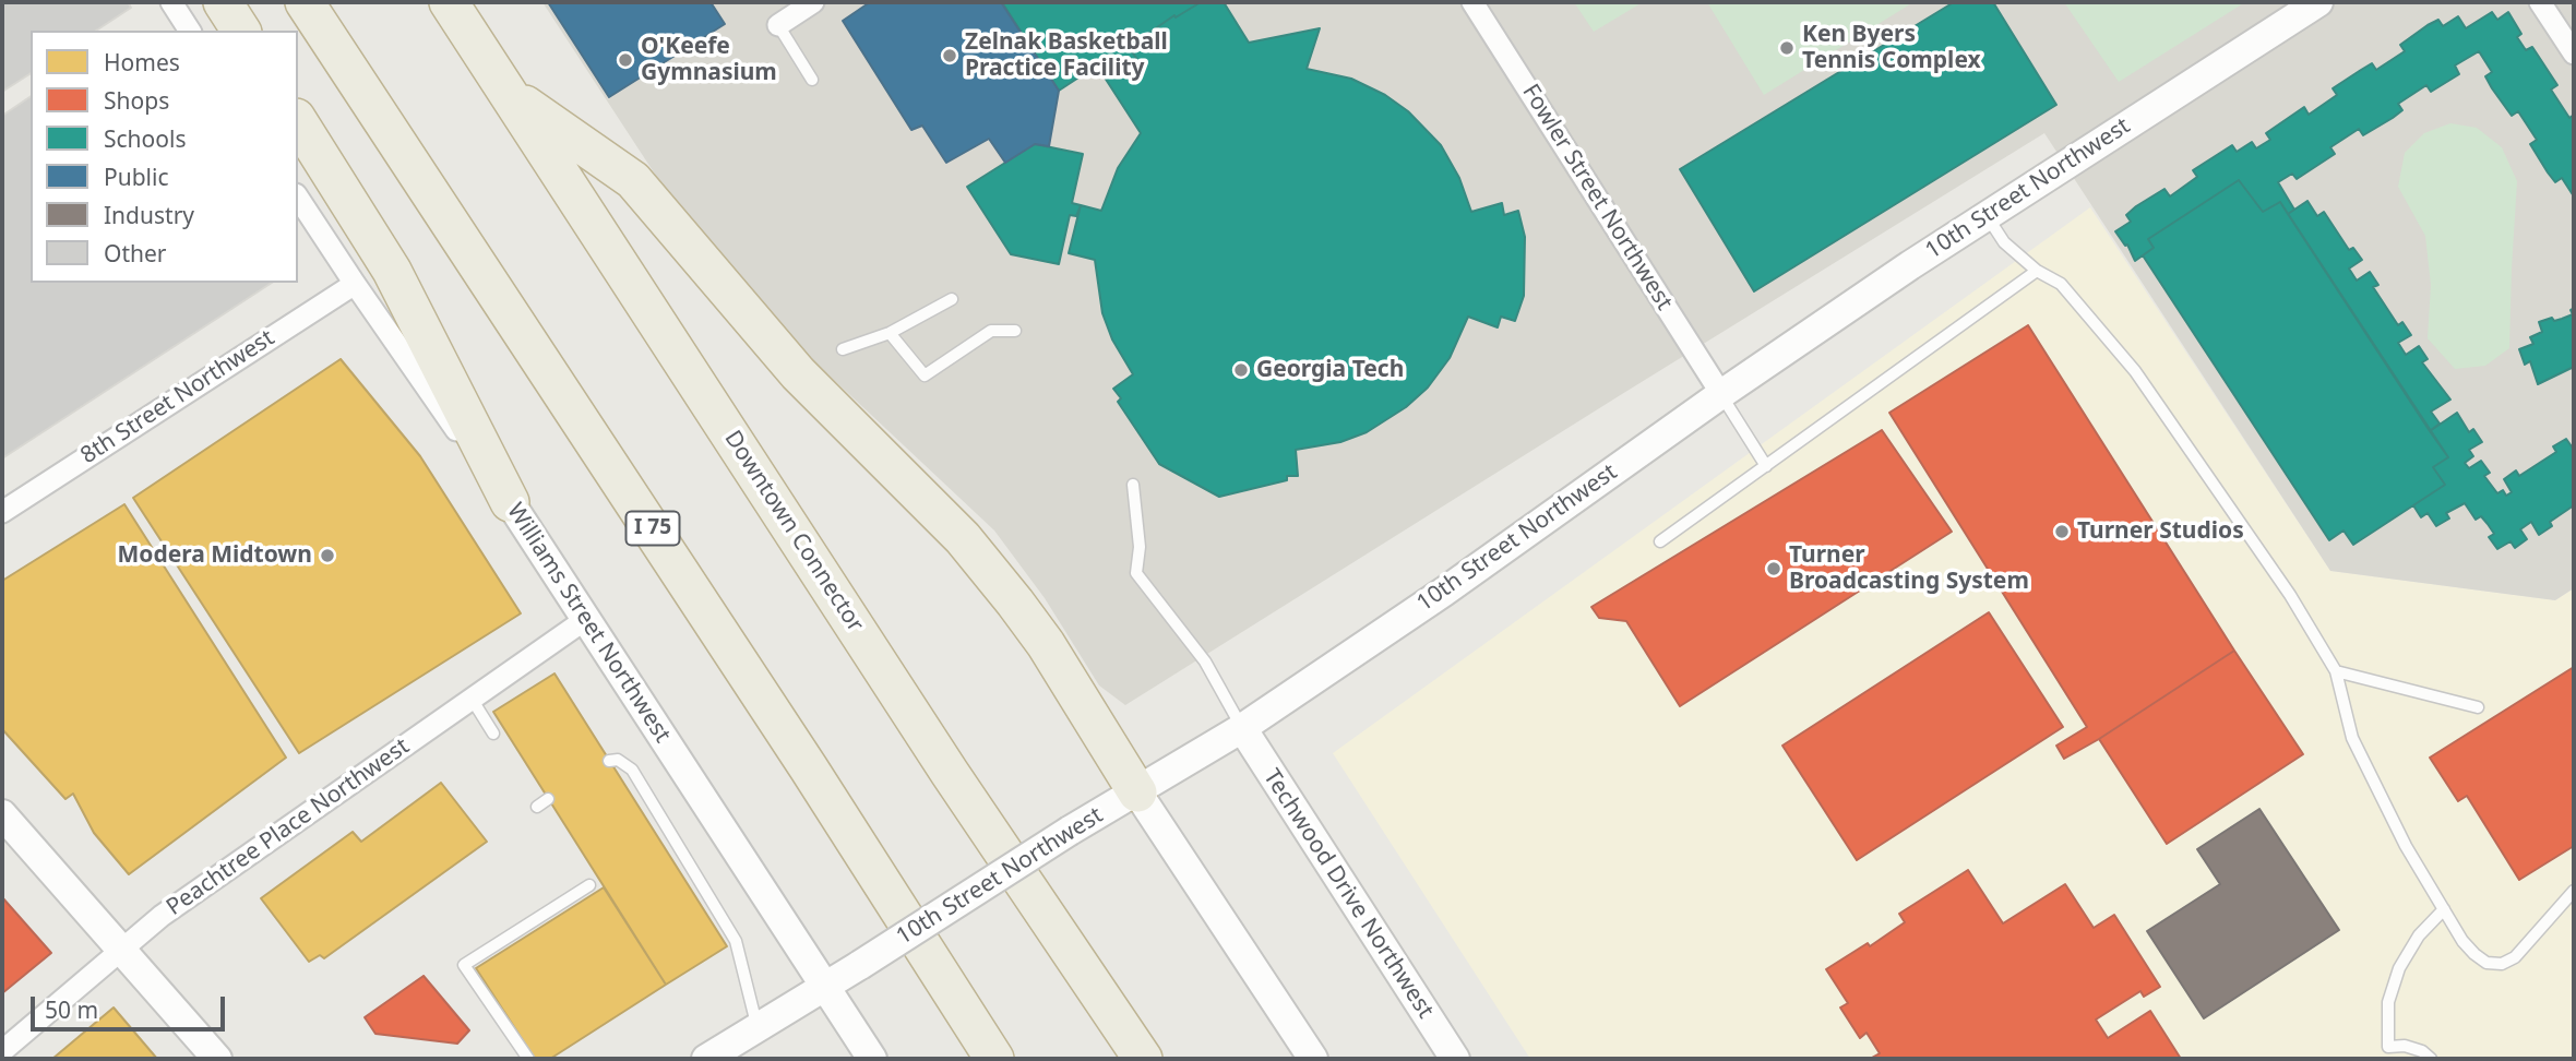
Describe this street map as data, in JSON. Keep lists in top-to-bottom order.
{
  "streets": {
    "highway": ["I 75", "Downtown Connector"],
    "main road": ["10th Street Northwest", "Williams Street Northwest", "Techwood Drive Northwest"],
    "street": ["Fowler Street Northwest", "8th Street Northwest", "Peachtree Place Northwest"]
  },
  "crossings": [
    ["10th Street Northwest", "Fowler Street Northwest"],
    ["10th Street Northwest", "Williams Street Northwest"],
    ["10th Street Northwest", "Techwood Drive Northwest"],
    ["8th Street Northwest", "Williams Street Northwest"],
    ["Williams Street Northwest", "Peachtree Place Northwest"]
  ],
  "places": [
    "Ken Byers Tennis Complex",
    "Zelnak Basketball Practice Facility",
    "O'Keefe Gymnasium",
    "Georgia Tech",
    "Turner Studios",
    "Modera Midtown",
    "Turner Broadcasting System"
  ],
  "legend": [
    "Homes",
    "Shops",
    "Schools",
    "Public",
    "Industry",
    "Other"
  ],
  "scale_bar": "50 m"
}
